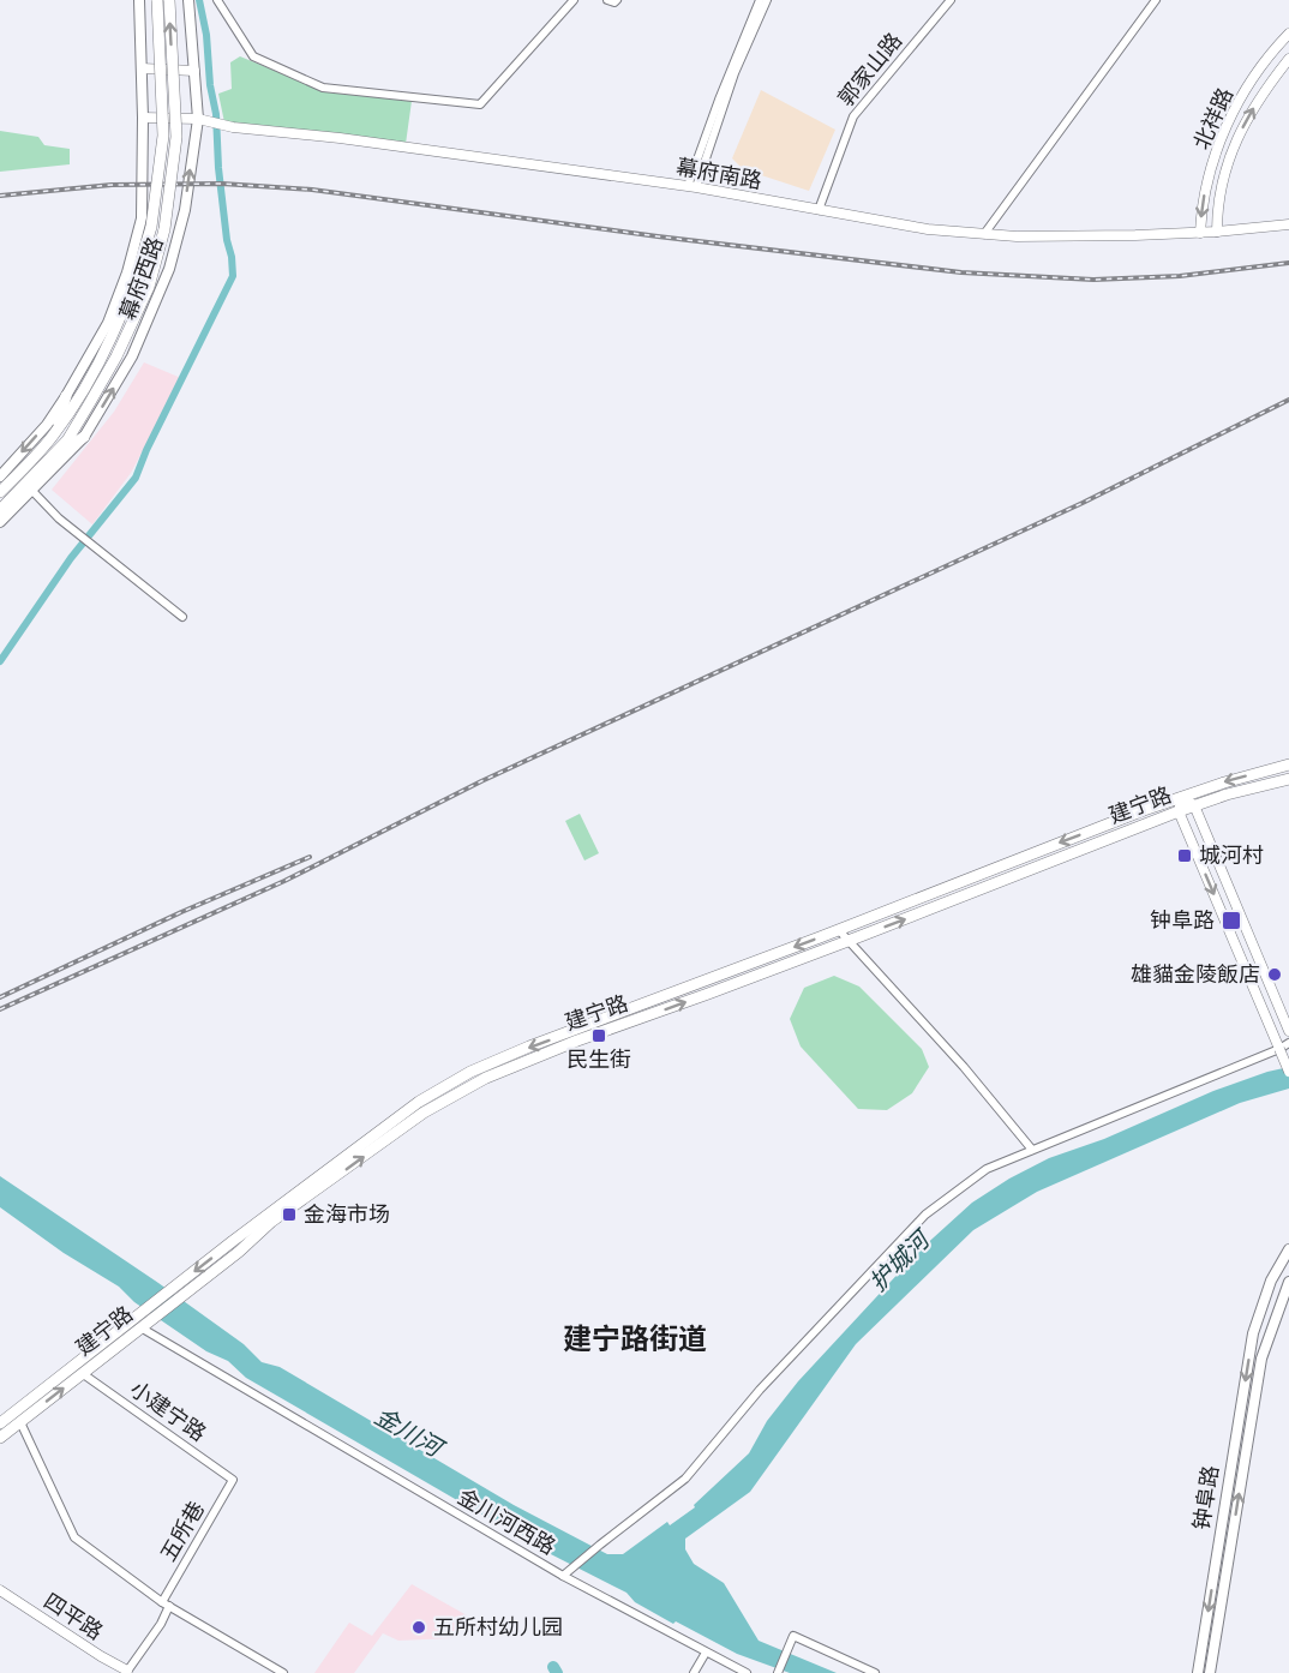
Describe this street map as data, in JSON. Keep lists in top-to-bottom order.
{
  "streets": {
    "main road": ["幕府西路", "建宁路", "钟阜路"],
    "street": [
      "郭家山路",
      "北祥路",
      "幕府南路",
      "小建宁路",
      "金川河西路",
      "五所巷",
      "四平路"
    ]
  },
  "crossings": [
    ["郭家山路", "幕府南路"],
    ["北祥路", "幕府南路"],
    ["幕府南路", "幕府西路"],
    ["建宁路", "小建宁路"],
    ["建宁路", "金川河西路"],
    ["小建宁路", "五所巷"],
    ["五所巷", "四平路"]
  ],
  "districts": ["建宁路街道"],
  "water": ["护城河", "金川河"],
  "places": {
    "transit": [
      "城河村",
      "钟阜路",
      "民生街",
      "金海市场"
    ],
    "other": ["雄貓金陵飯店", "五所村幼儿园"]
  }
}
